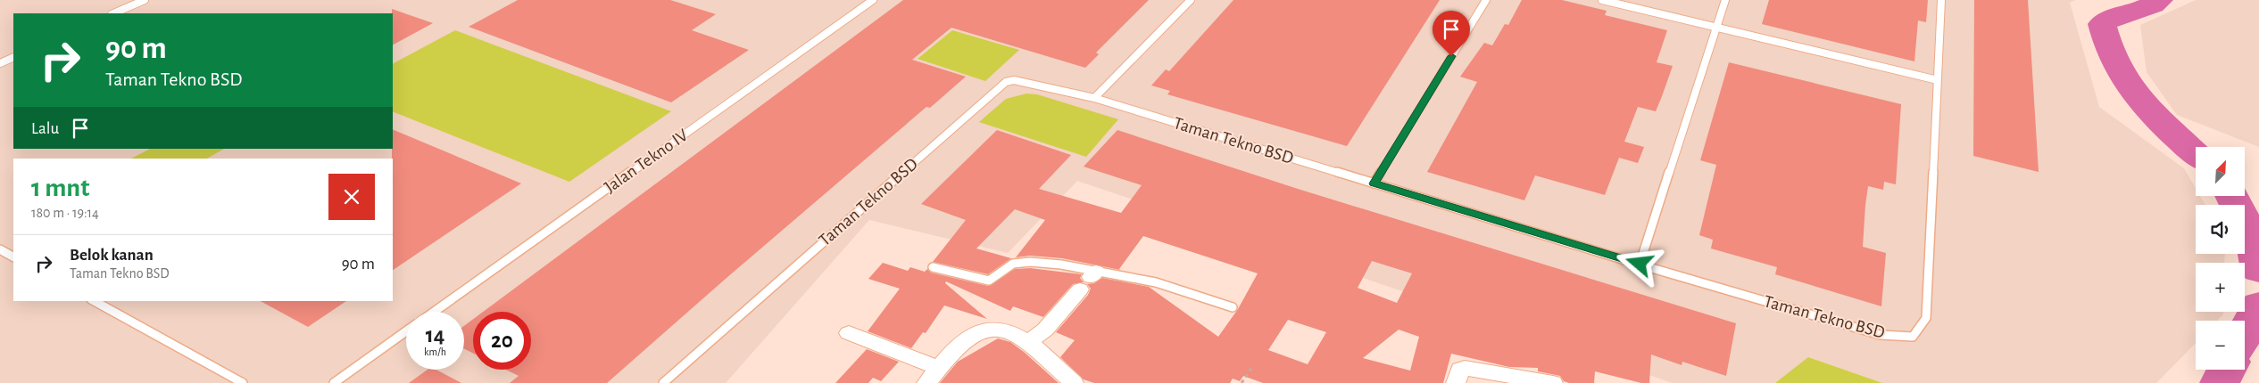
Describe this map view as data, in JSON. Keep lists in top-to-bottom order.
{
  "streets": {
    "lane": ["Taman Tekno BSD", "Jalan Tekno IV"]
  },
  "north": "top right",
  "page": {
    "turn": ["90 m", "Taman Tekno BSD"],
    "then": "Lalu",
    "map_buttons": ["+", "−"],
    "heading": ["1 mnt", "180 m · 19:14"],
    "list": [
      {
        "name": "Belok kanan",
        "note": "Taman Tekno BSD",
        "value": "90 m"
      }
    ],
    "speed": "14 km/h",
    "limit": "20"
  }
}
